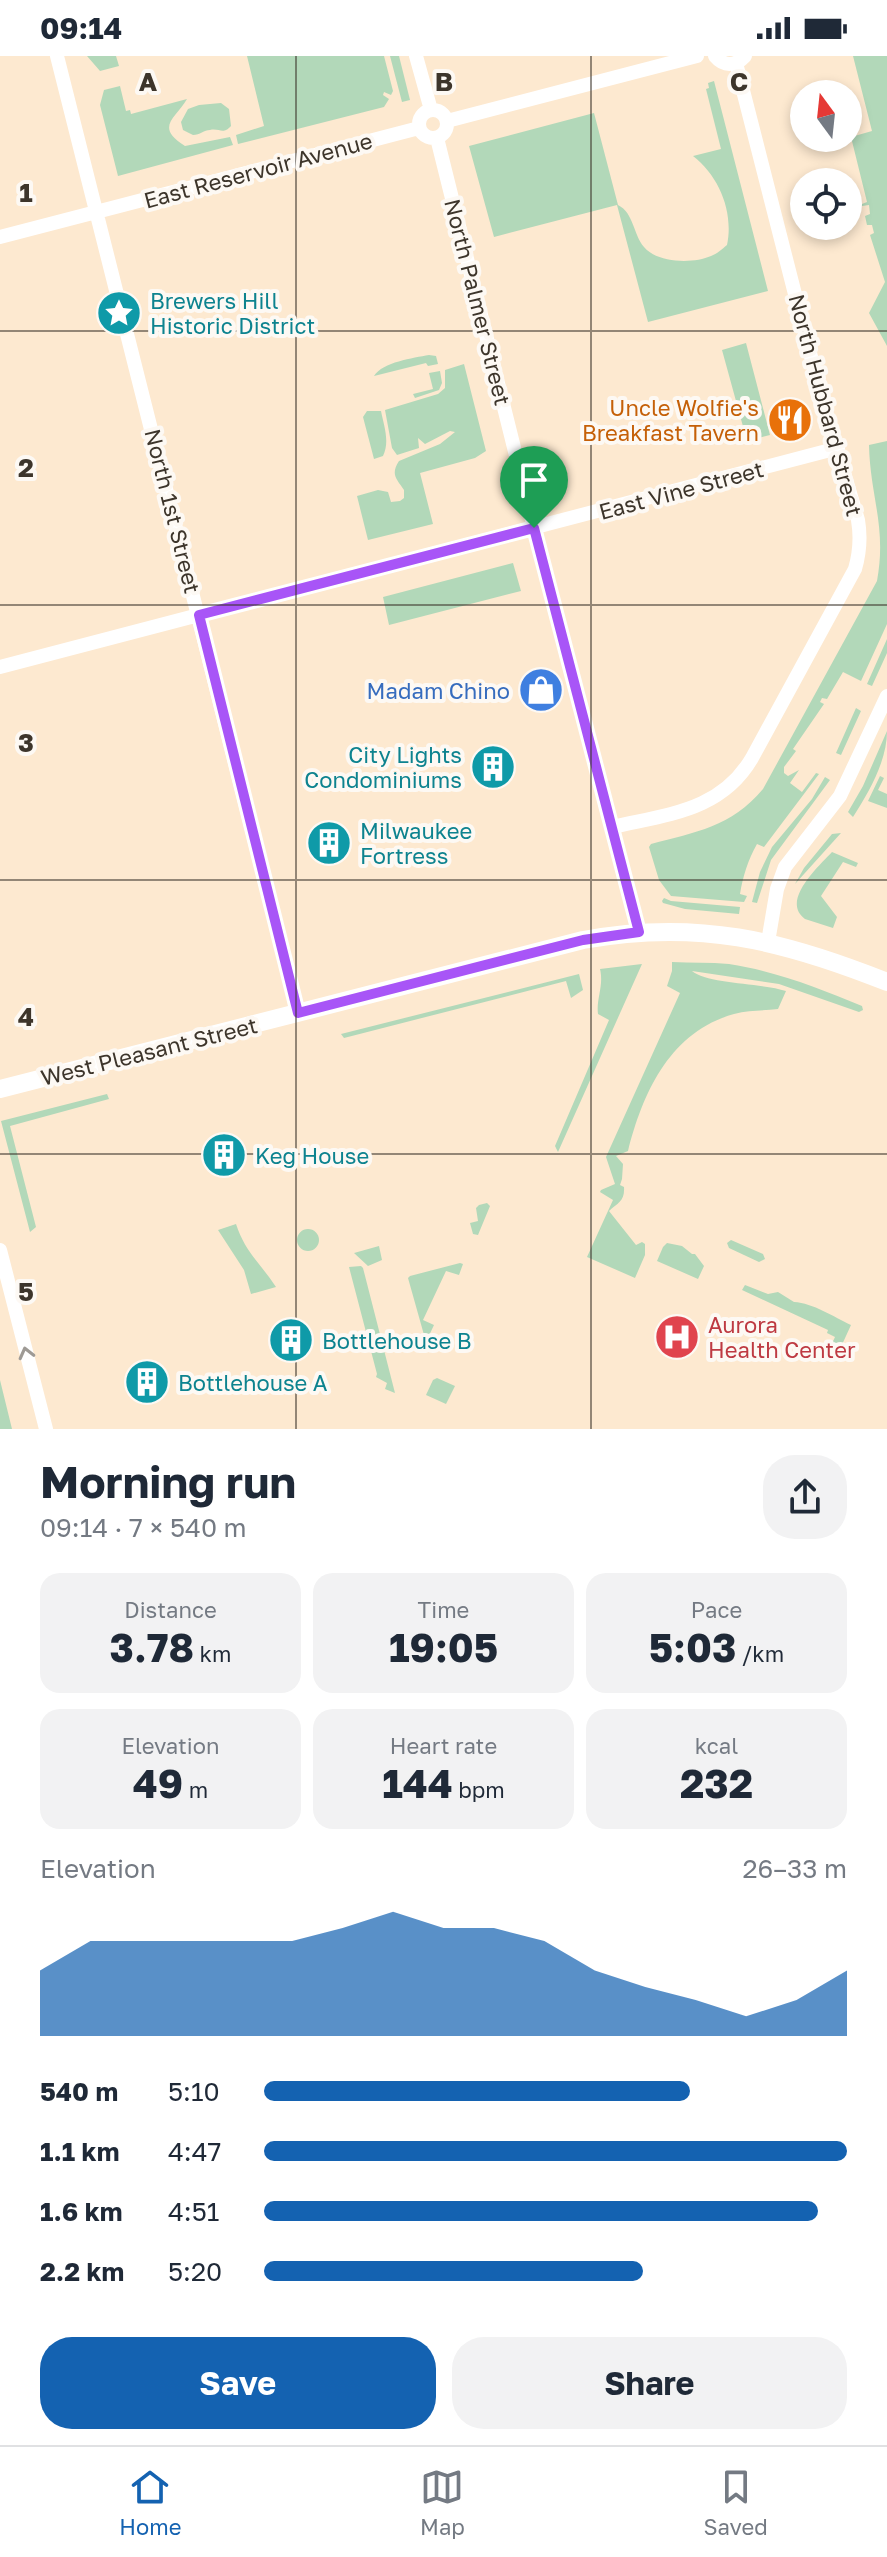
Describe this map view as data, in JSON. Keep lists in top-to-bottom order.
{
  "streets": {
    "street": [
      "East Reservoir Avenue",
      "North Palmer Street",
      "North Hubbard Street",
      "East Vine Street",
      "North 1st Street",
      "West Pleasant Street"
    ]
  },
  "crossings": [
    ["East Reservoir Avenue", "North Palmer Street"],
    ["East Reservoir Avenue", "North 1st Street"],
    ["North Palmer Street", "North Hubbard Street"],
    ["North Palmer Street", "East Vine Street"],
    ["North Palmer Street", "West Pleasant Street"],
    ["North Hubbard Street", "East Vine Street"],
    ["East Vine Street", "North 1st Street"],
    ["North 1st Street", "West Pleasant Street"]
  ],
  "places": {
    "place": ["Brewers Hill Historic District"],
    "restaurant": ["Uncle Wolfie's Breakfast Tavern"],
    "shop": ["Madam Chino"],
    "building": [
      "City Lights Condominiums",
      "Milwaukee Fortress",
      "Keg House",
      "Bottlehouse B",
      "Bottlehouse A"
    ],
    "hospital": ["Aurora Health Center"]
  },
  "north": "top",
  "page": {
    "status": "09:14",
    "heading": ["Morning run", "09:14 · 7 × 540 m"],
    "stats": [
      ["Distance", "3.78 km"],
      ["Time", "19:05"],
      ["Pace", "5:03 /km"],
      ["Elevation", "49 m"],
      ["Heart rate", "144 bpm"],
      ["kcal", "232"]
    ],
    "chart": ["Elevation", "26–33 m"],
    "list": [
      {
        "name": "540 m",
        "note": "5:10"
      },
      {
        "name": "1.1 km",
        "note": "4:47"
      },
      {
        "name": "1.6 km",
        "note": "4:51"
      },
      {
        "name": "2.2 km",
        "note": "5:20"
      }
    ],
    "buttons": ["Save", "Share"],
    "tabs": ["Home", "Map", "Saved"]
  },
  "grid": {
    "columns": ["A", "B", "C"],
    "rows": [
      "1",
      "2",
      "3",
      "4",
      "5"
    ]
  }
}
